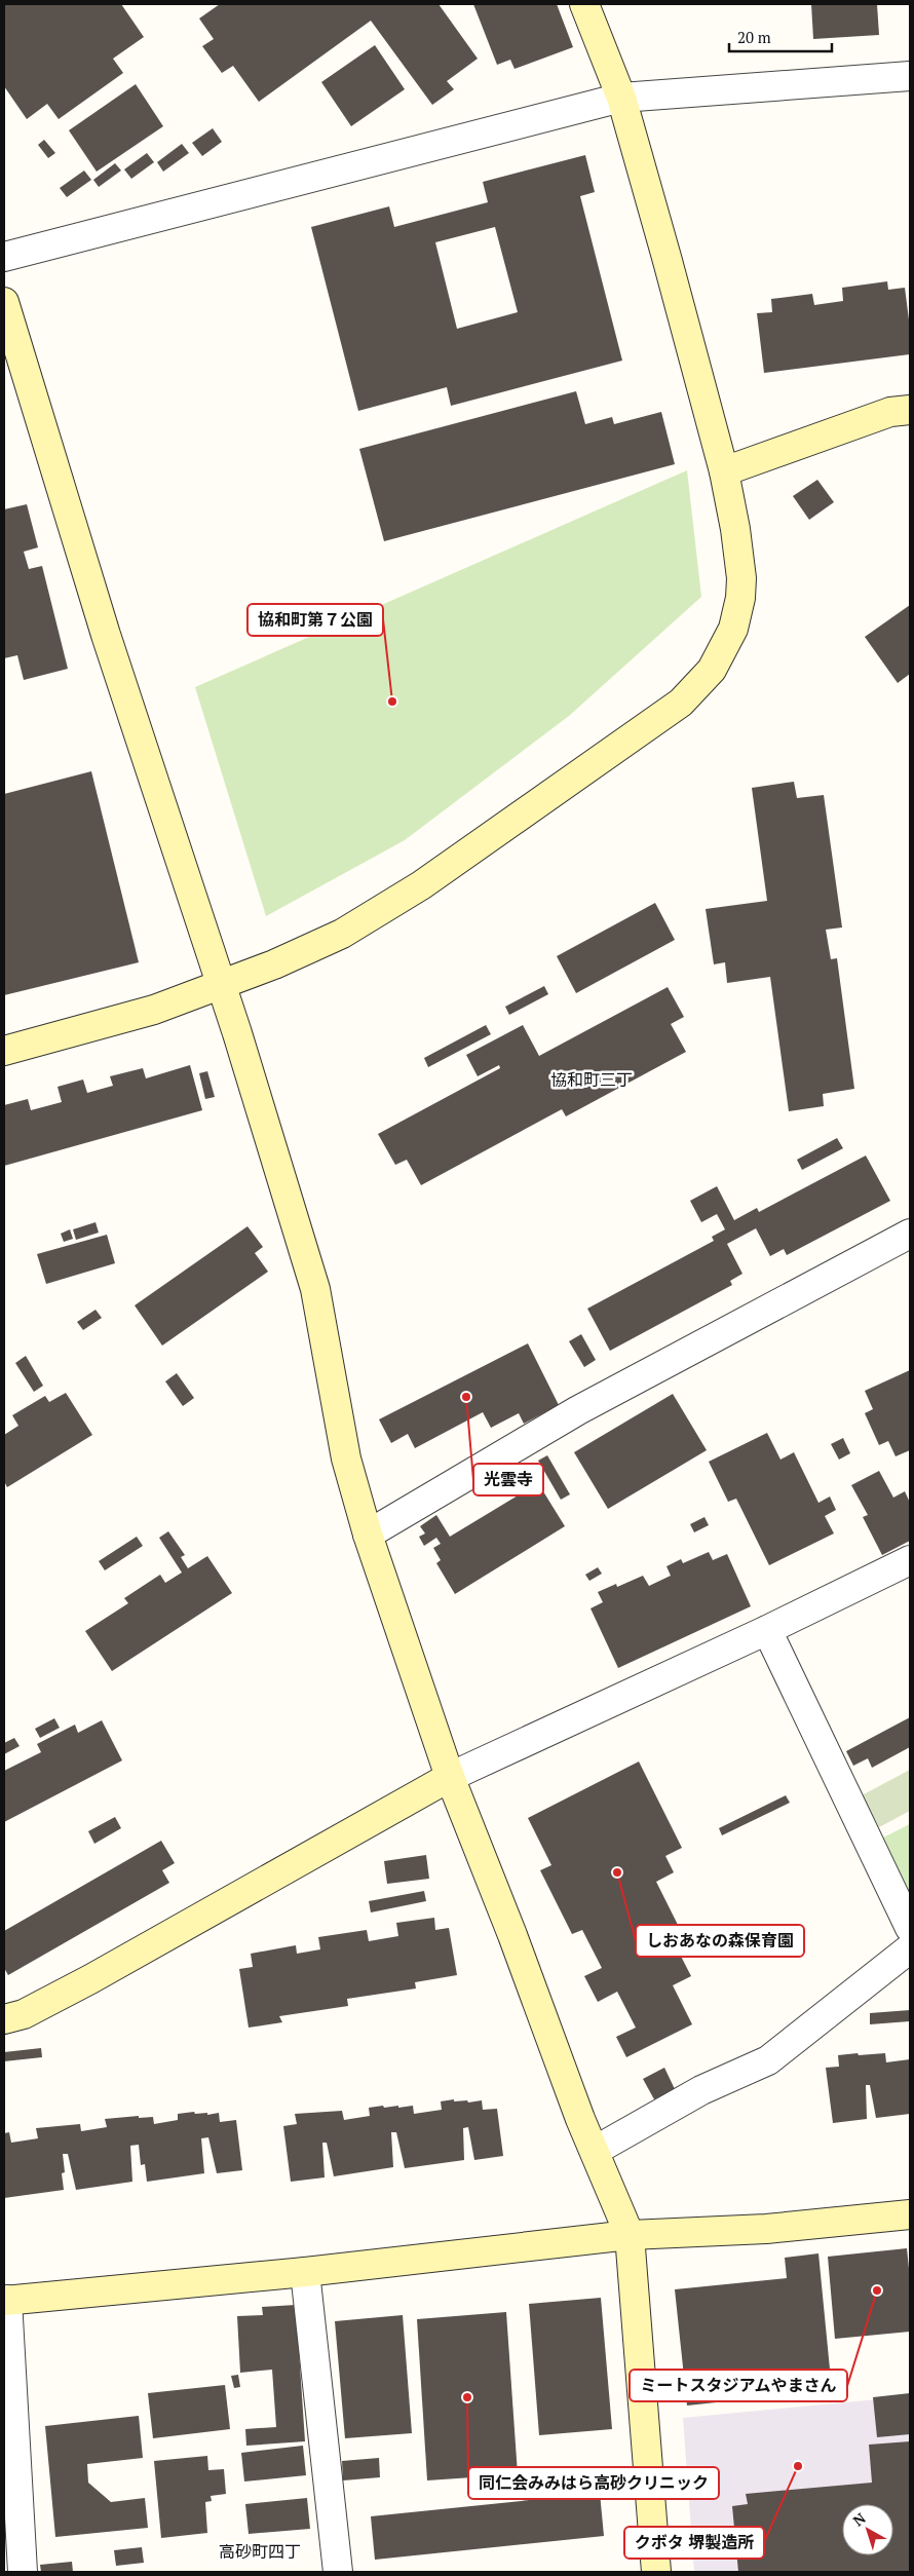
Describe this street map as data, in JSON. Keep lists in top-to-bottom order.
{
  "districts": ["協和町三丁", "高砂町四丁"],
  "places": [
    "協和町第７公園",
    "光雲寺",
    "しおあなの森保育園",
    "ミートスタジアムやまさん",
    "同仁会みみはら高砂クリニック",
    "クボタ 堺製造所"
  ],
  "scale_bar": "20 m",
  "north": "top left"
}
